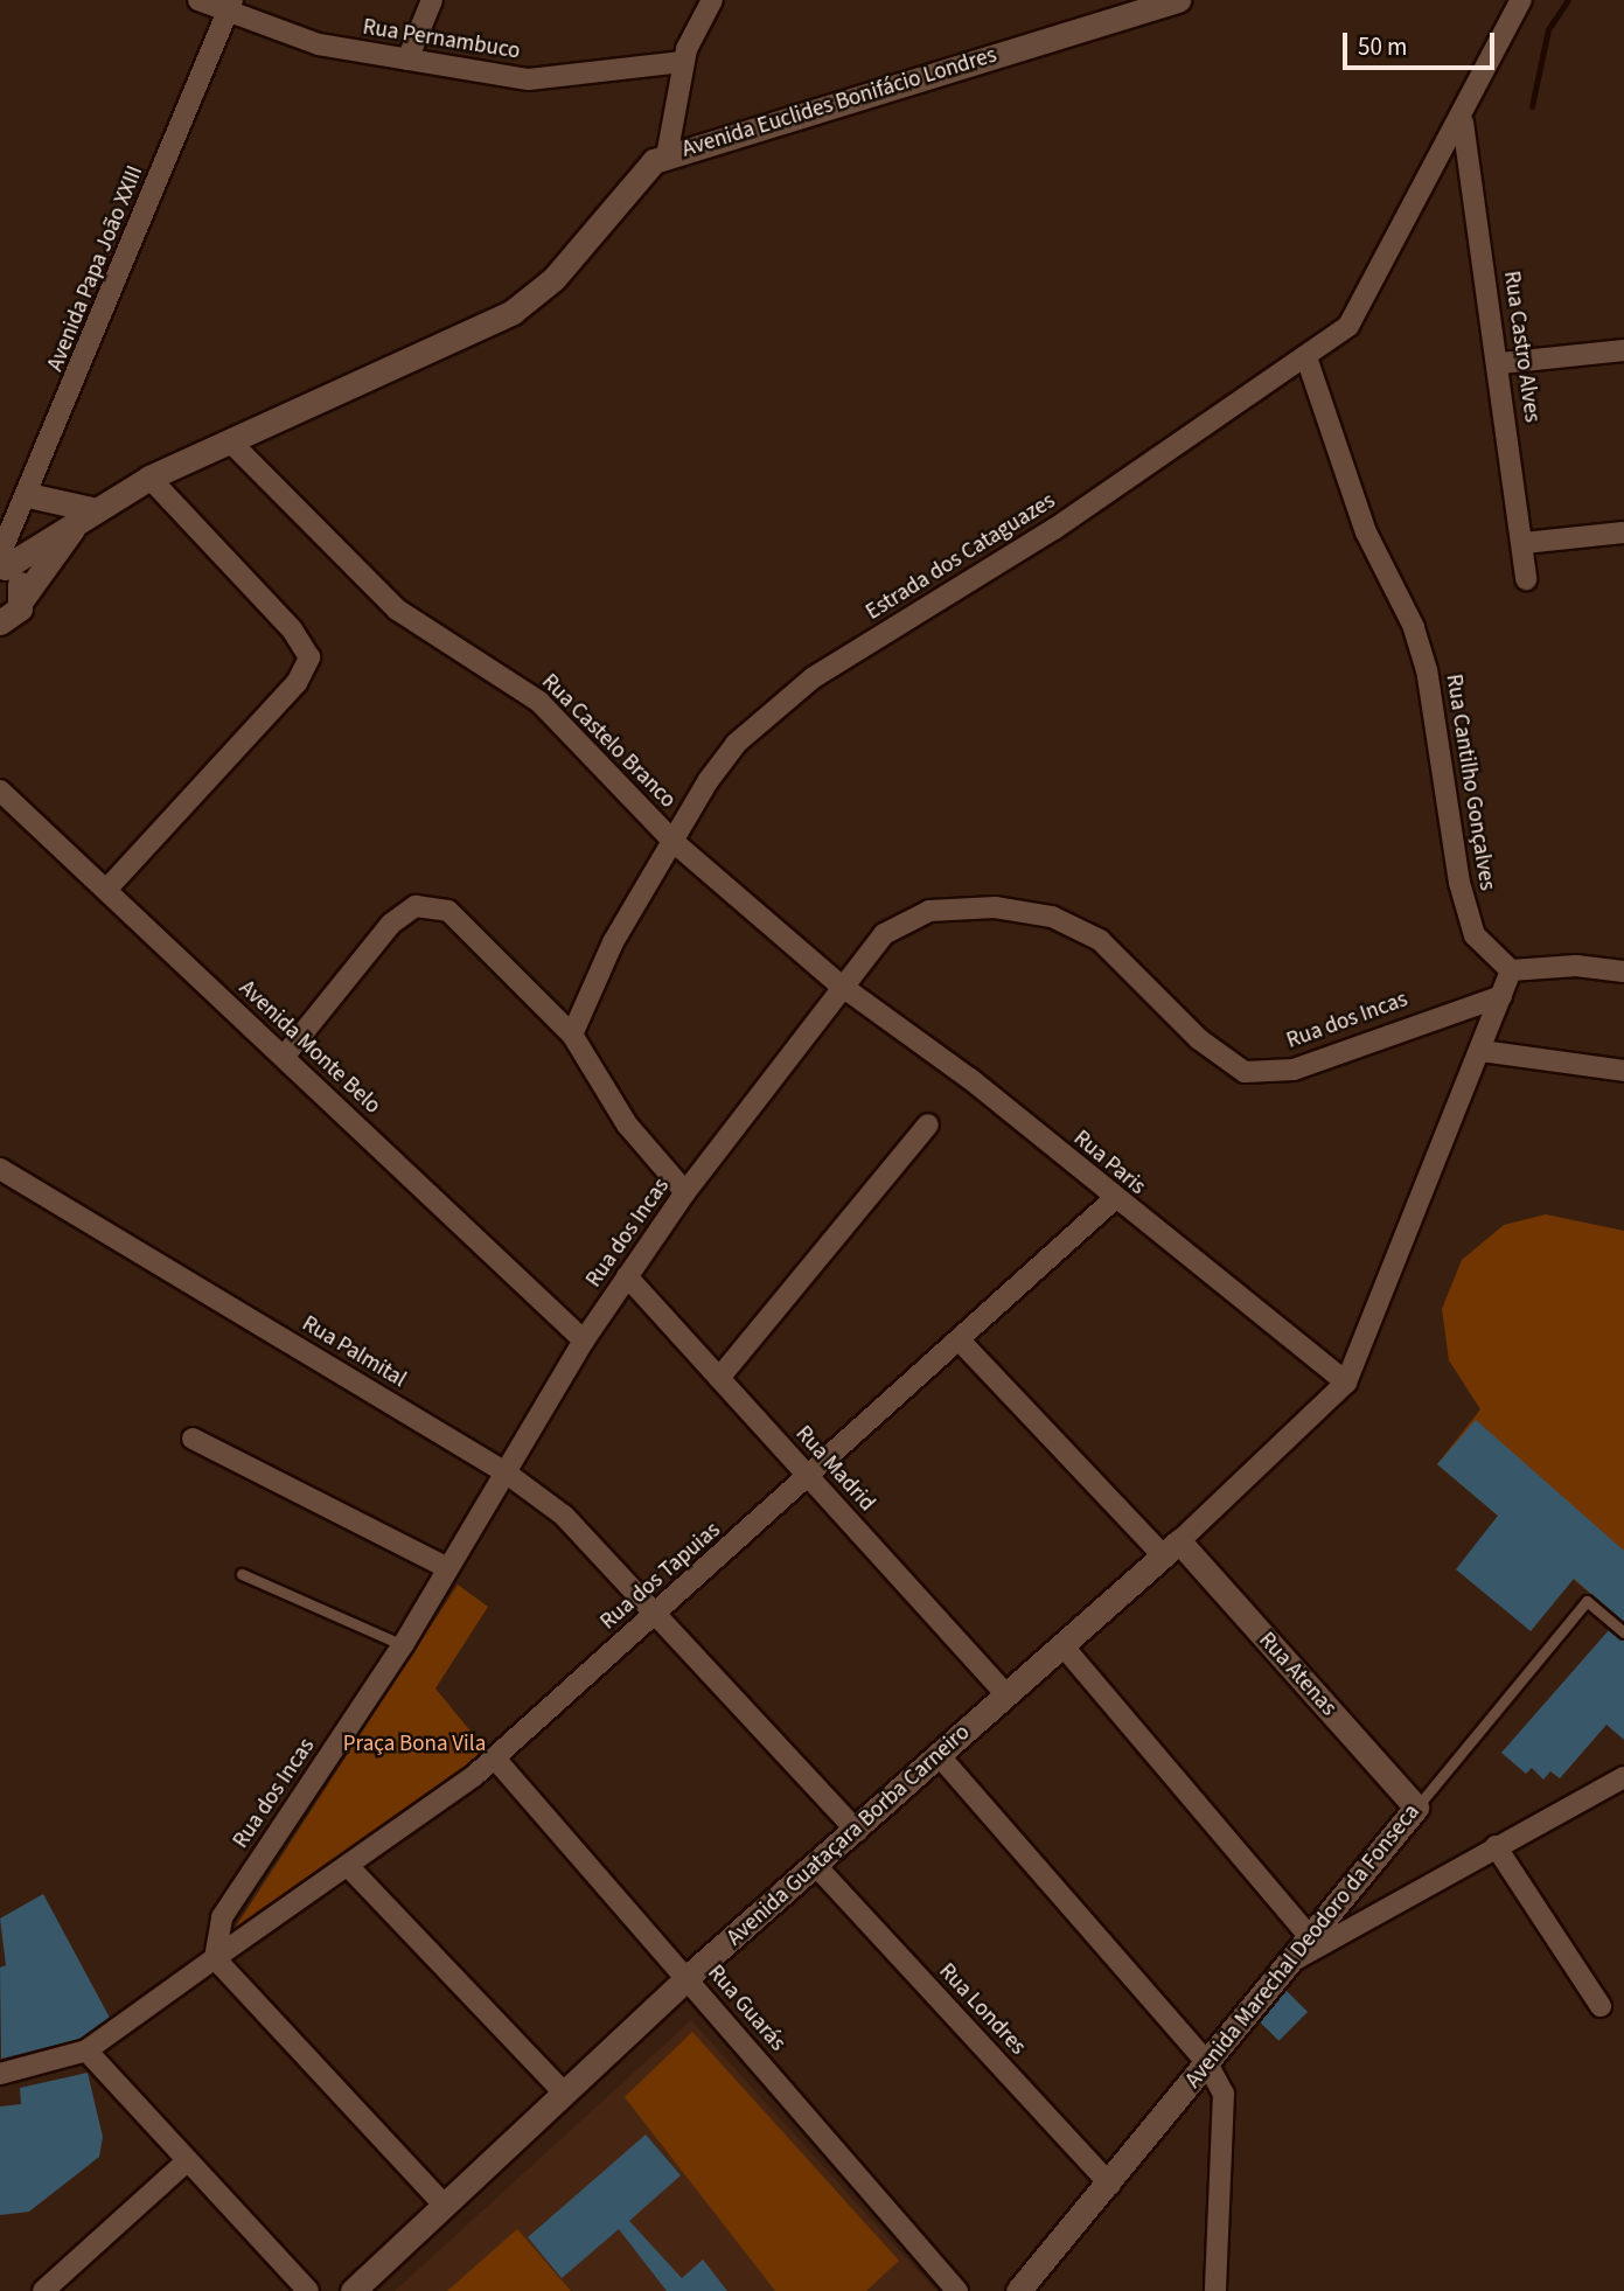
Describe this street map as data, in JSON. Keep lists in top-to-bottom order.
{
  "streets": {
    "street": [
      "Rua Pernambuco",
      "Avenida Euclides Bonifácio Londres",
      "Avenida Papa João XXIII",
      "Rua Castro Alves",
      "Estrada dos Cataguazes",
      "Rua Castelo Branco",
      "Rua Cantilho Gonçalves",
      "Rua dos Incas",
      "Avenida Monte Belo",
      "Rua Paris",
      "Rua Palmital",
      "Rua Madrid",
      "Rua dos Tapuias",
      "Rua Atenas",
      "Avenida Guataçara Borba Carneiro",
      "Avenida Marechal Deodoro da Fonseca",
      "Rua Guarás",
      "Rua Londres"
    ]
  },
  "crossings": [
    ["Rua Pernambuco", "Avenida Papa João XXIII"],
    ["Avenida Euclides Bonifácio Londres", "Avenida Papa João XXIII"],
    ["Avenida Euclides Bonifácio Londres", "Rua Castelo Branco"],
    ["Rua Castro Alves", "Estrada dos Cataguazes"],
    ["Estrada dos Cataguazes", "Rua Castelo Branco"],
    ["Estrada dos Cataguazes", "Rua Cantilho Gonçalves"],
    ["Rua Castelo Branco", "Rua dos Incas"],
    ["Rua Castelo Branco", "Rua Paris"],
    ["Rua dos Incas", "Avenida Monte Belo"],
    ["Rua dos Incas", "Rua Paris"],
    ["Rua dos Incas", "Rua Palmital"],
    ["Rua dos Incas", "Rua Madrid"],
    ["Rua dos Incas", "Rua dos Tapuias"],
    ["Rua Paris", "Rua dos Tapuias"],
    ["Rua Paris", "Avenida Guataçara Borba Carneiro"],
    ["Rua Palmital", "Rua dos Tapuias"],
    ["Rua Palmital", "Avenida Guataçara Borba Carneiro"],
    ["Rua Madrid", "Rua dos Tapuias"],
    ["Rua Madrid", "Avenida Guataçara Borba Carneiro"],
    ["Rua dos Tapuias", "Rua Guarás"],
    ["Rua Atenas", "Avenida Guataçara Borba Carneiro"],
    ["Rua Atenas", "Avenida Marechal Deodoro da Fonseca"],
    ["Avenida Guataçara Borba Carneiro", "Rua Guarás"],
    ["Avenida Guataçara Borba Carneiro", "Rua Londres"],
    ["Avenida Marechal Deodoro da Fonseca", "Rua Londres"]
  ],
  "parks": ["Praça Bona Vila"],
  "scale_bar": "50 m"
}
